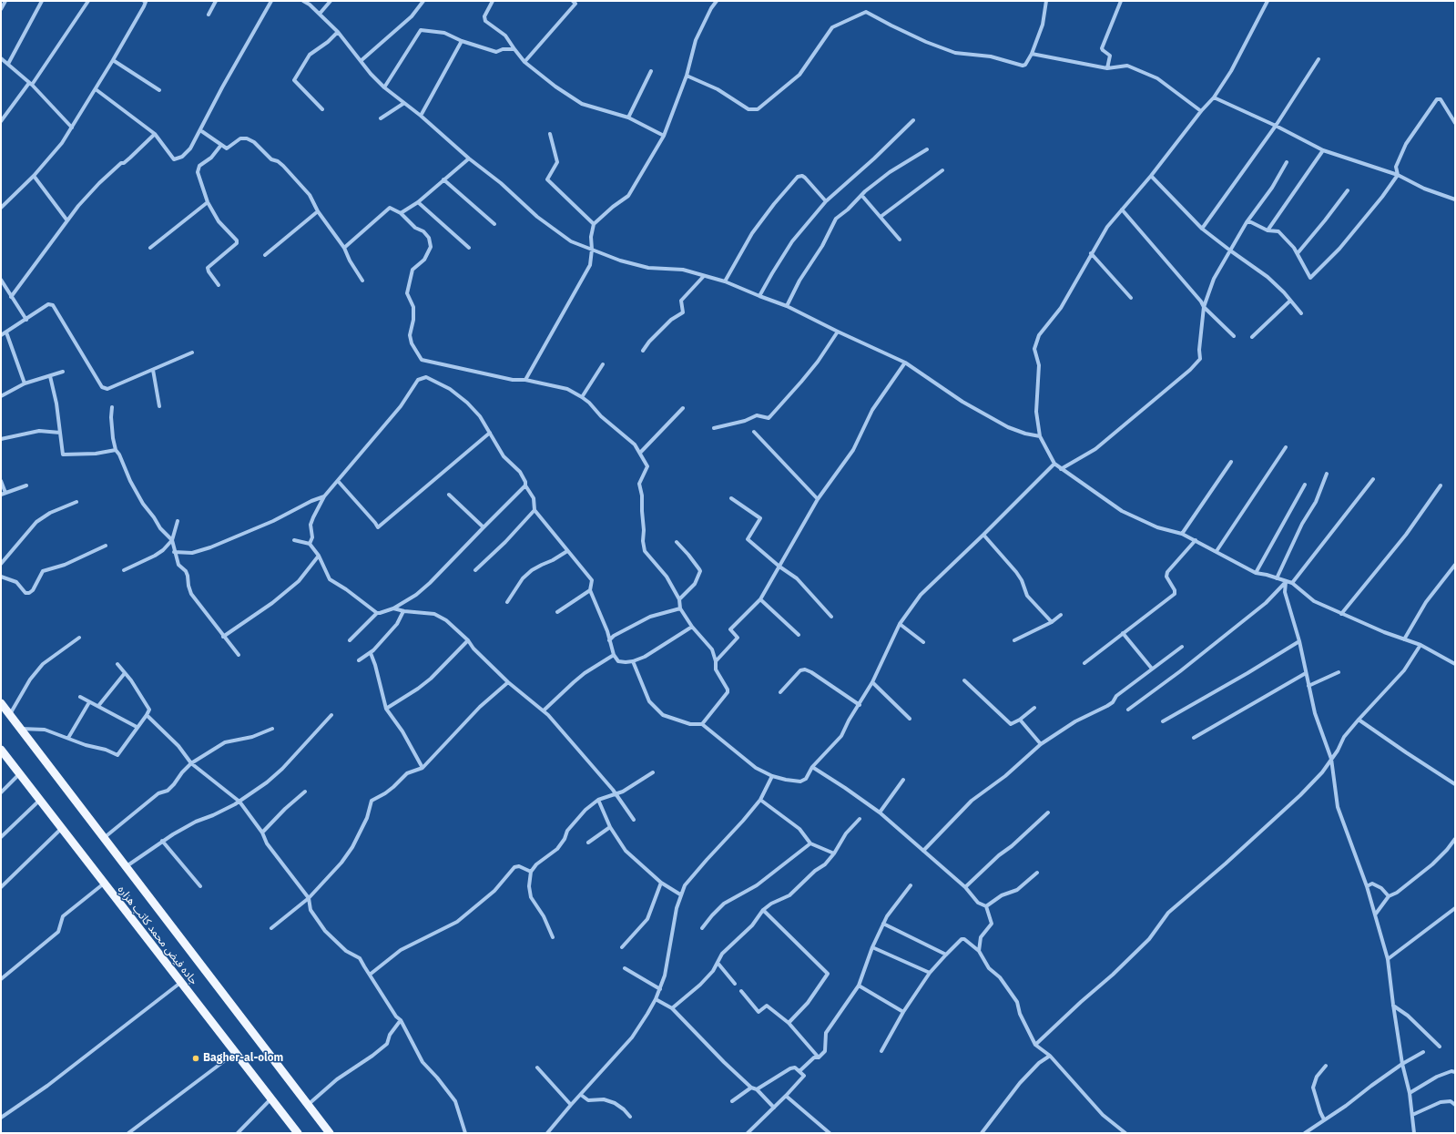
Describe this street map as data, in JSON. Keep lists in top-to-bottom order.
{
  "streets": {
    "main road": ["جاده فیض محمد کاتب هزاره"]
  },
  "places": ["Bagher-al-olom"]
}
